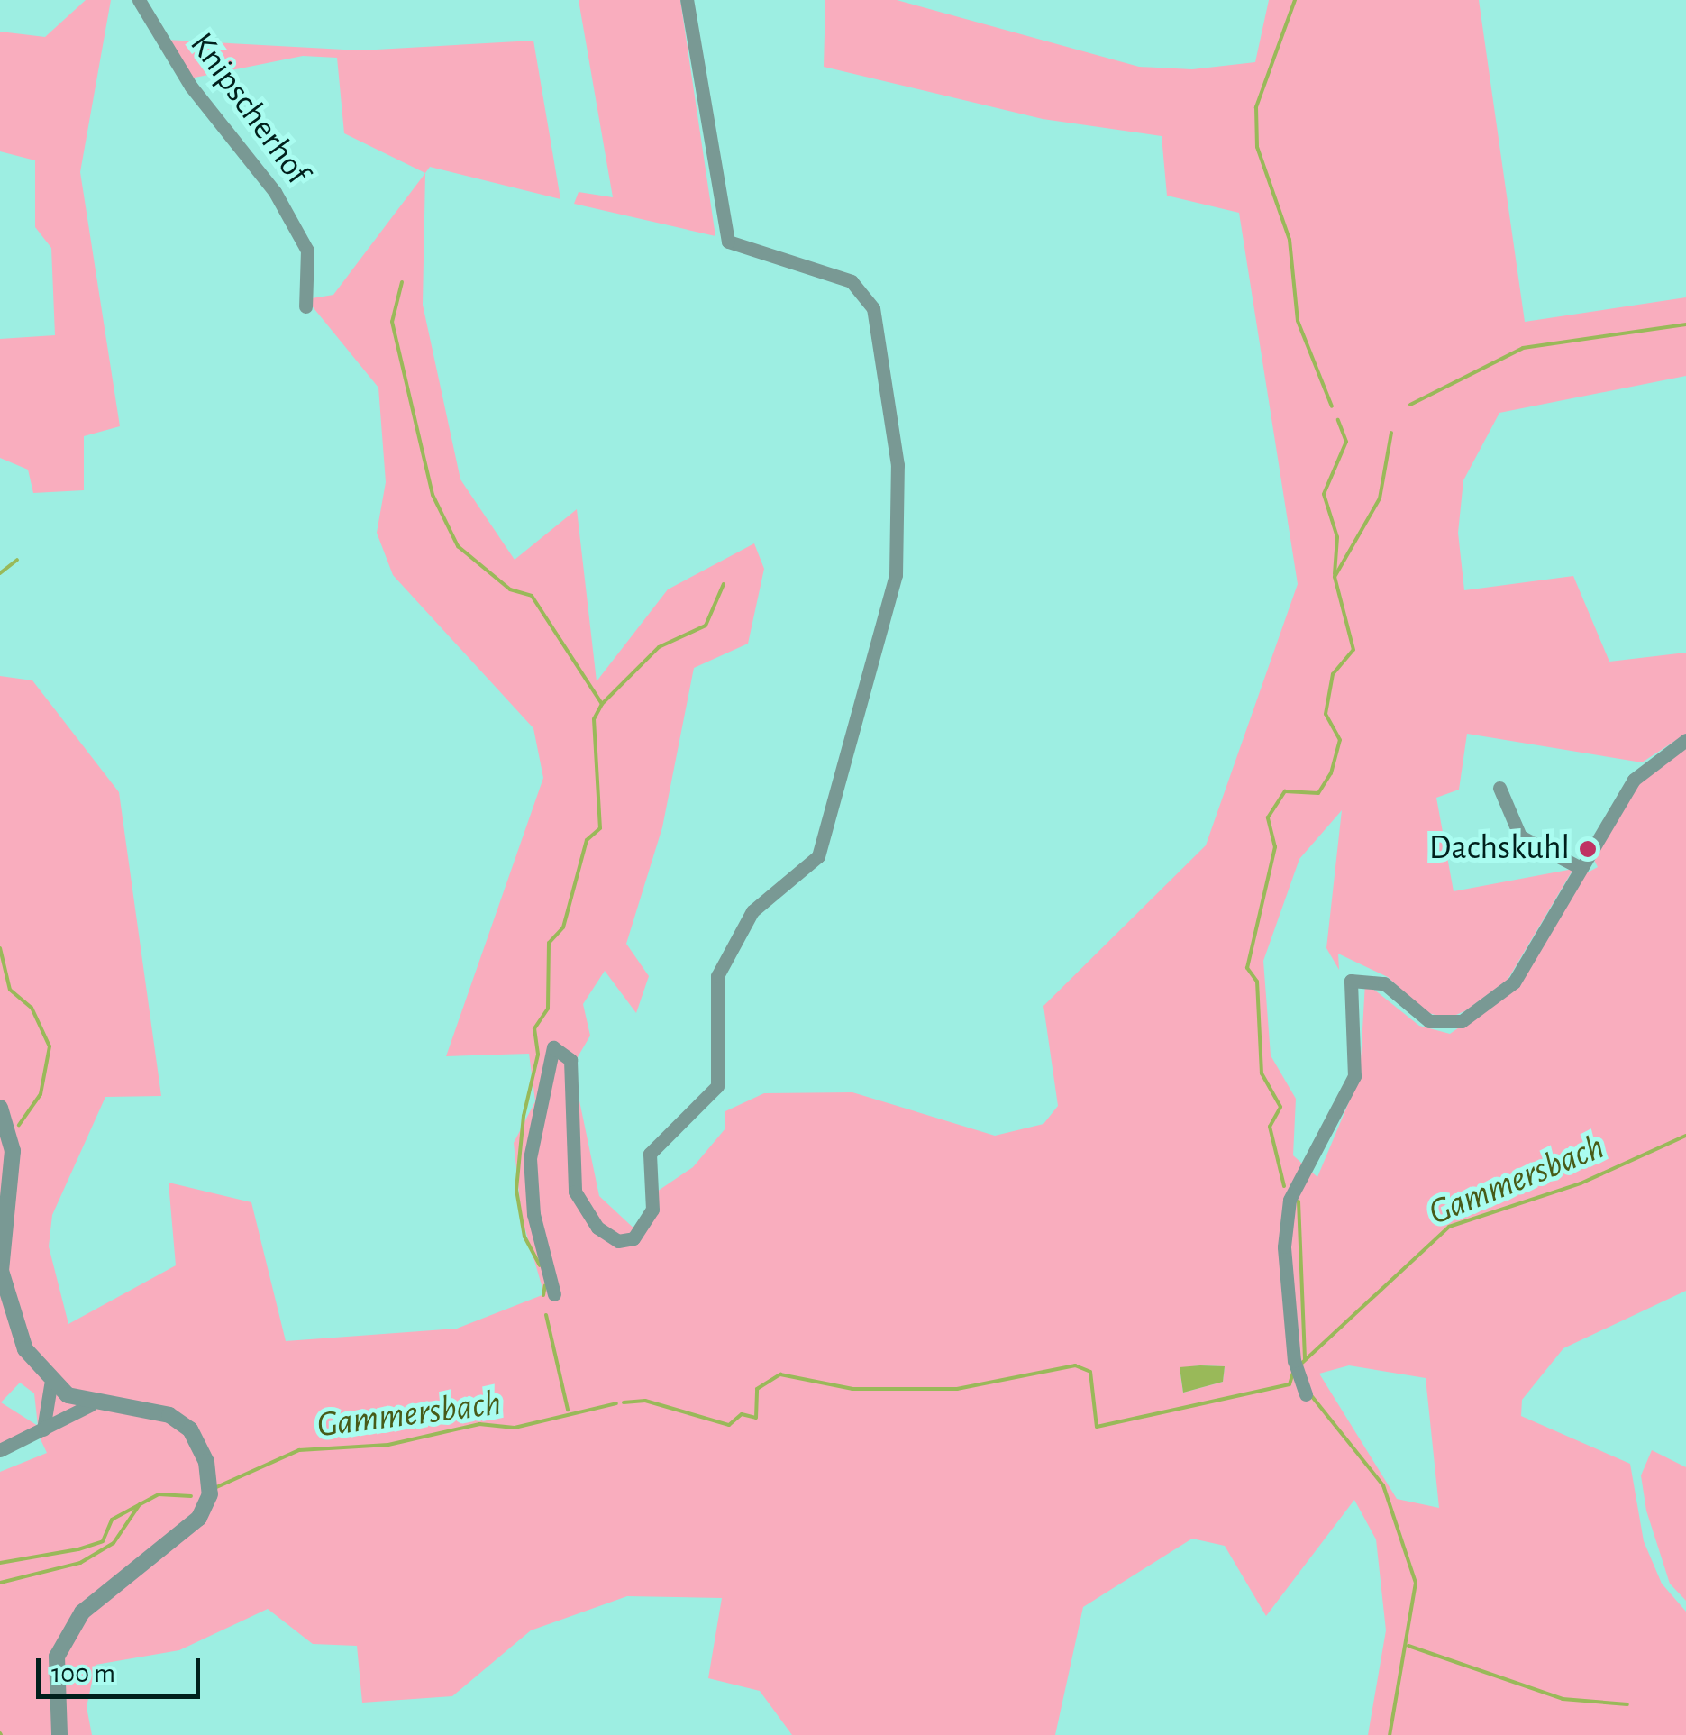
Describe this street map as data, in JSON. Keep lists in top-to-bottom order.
{
  "streets": {
    "street": ["Knipscherhof"]
  },
  "water": ["Gammersbach"],
  "places": ["Dachskuhl"],
  "scale_bar": "100 m"
}
